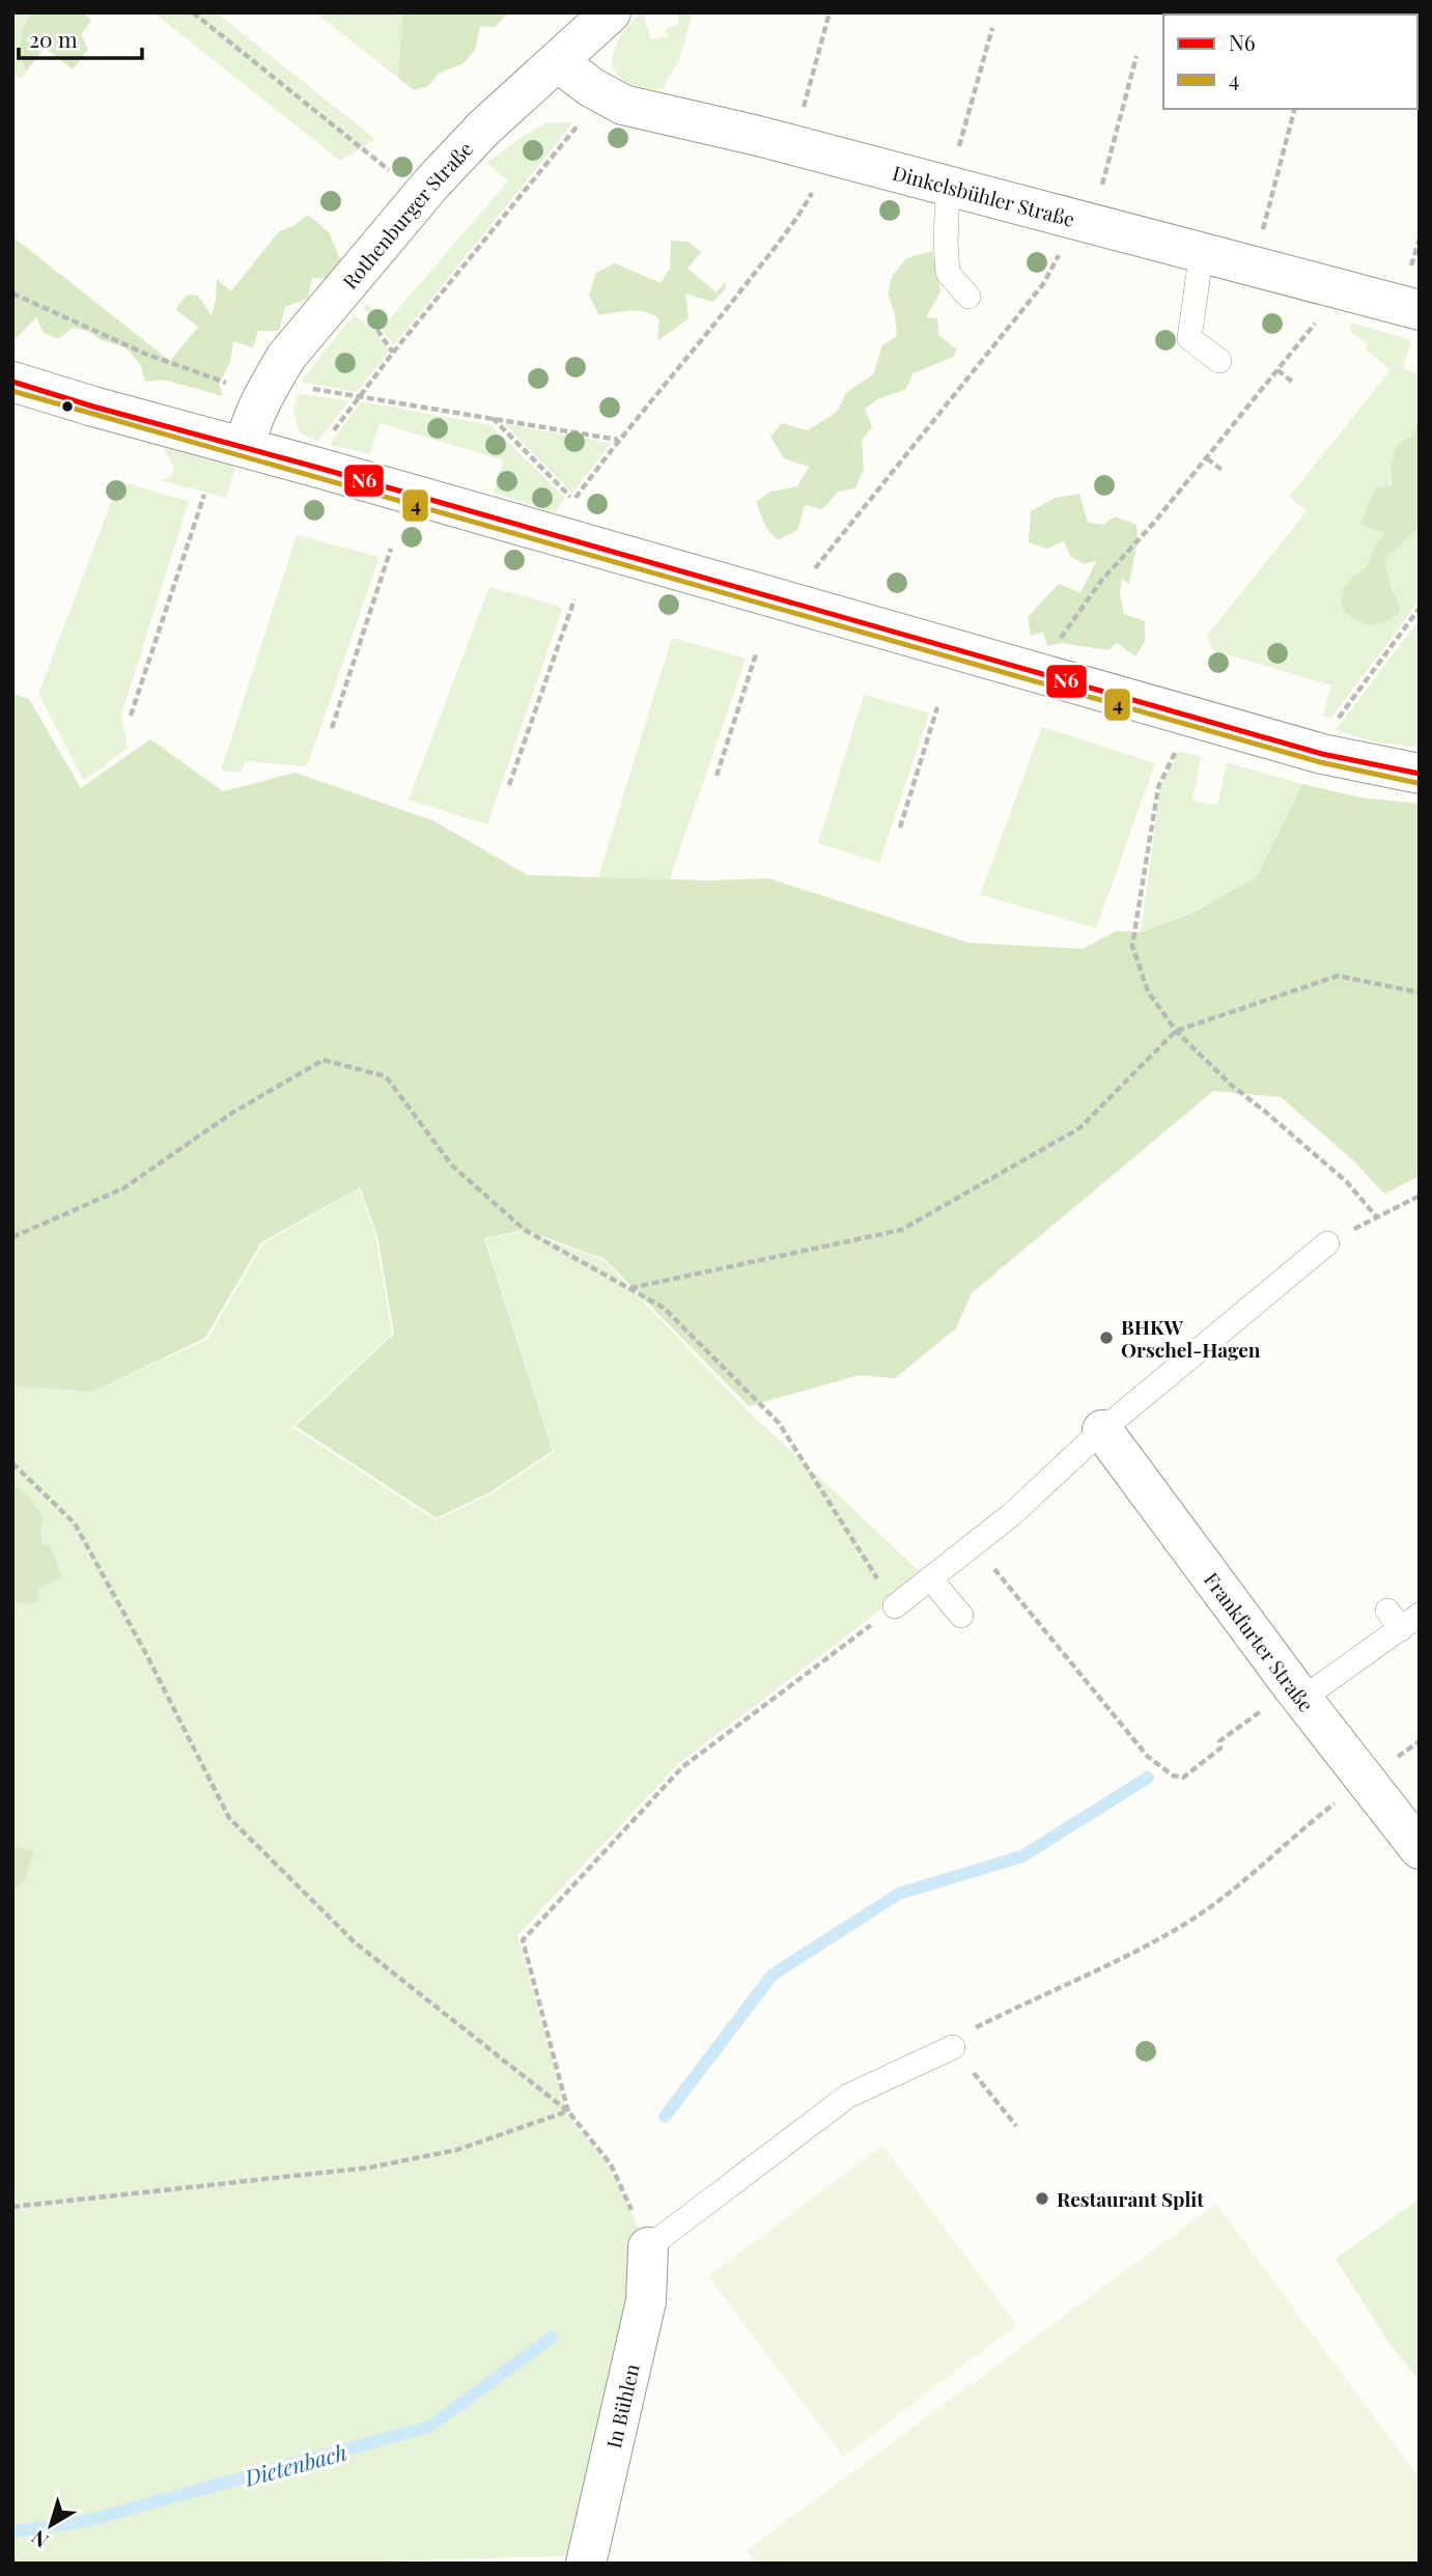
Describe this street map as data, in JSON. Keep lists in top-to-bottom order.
{
  "streets": {
    "street": [
      "Dinkelsbühler Straße",
      "Rothenburger Straße",
      "Frankfurter Straße",
      "In Bühlen"
    ]
  },
  "crossings": [
    ["Dinkelsbühler Straße", "Rothenburger Straße"]
  ],
  "water": ["Dietenbach"],
  "places": ["BHKW Orschel-Hagen", "Restaurant Split"],
  "lines": ["transit line N6", "transit line 4"],
  "legend": ["N6", "4"],
  "scale_bar": "20 m",
  "north": "bottom left"
}
